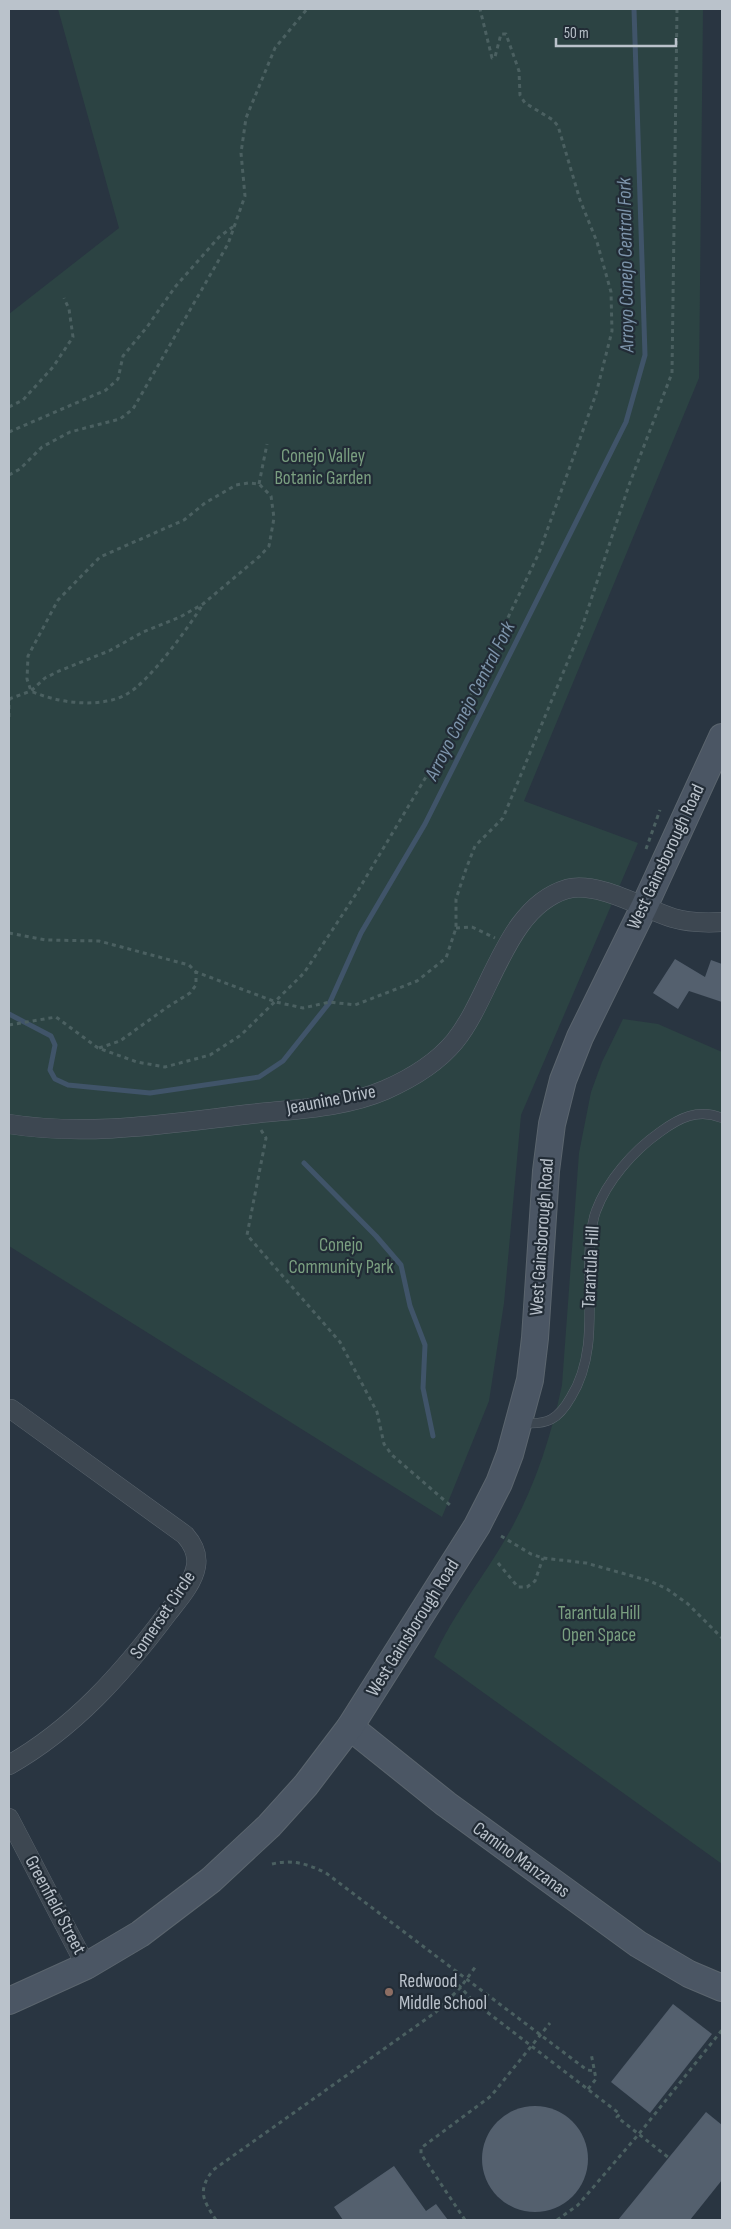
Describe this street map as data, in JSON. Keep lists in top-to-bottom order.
{
  "streets": {
    "street": [
      "West Gainsborough Road",
      "Jeaunine Drive",
      "Somerset Circle",
      "Camino Manzanas",
      "Greenfield Street"
    ],
    "lane": ["Tarantula Hill"]
  },
  "crossings": [
    ["West Gainsborough Road", "Jeaunine Drive"],
    ["West Gainsborough Road", "Tarantula Hill"],
    ["West Gainsborough Road", "Camino Manzanas"],
    ["West Gainsborough Road", "Greenfield Street"]
  ],
  "water": ["Arroyo Conejo Central Fork"],
  "parks": ["Conejo Valley Botanic Garden", "Conejo Community Park", "Tarantula Hill Open Space"],
  "places": ["Redwood Middle School"],
  "scale_bar": "50 m"
}
